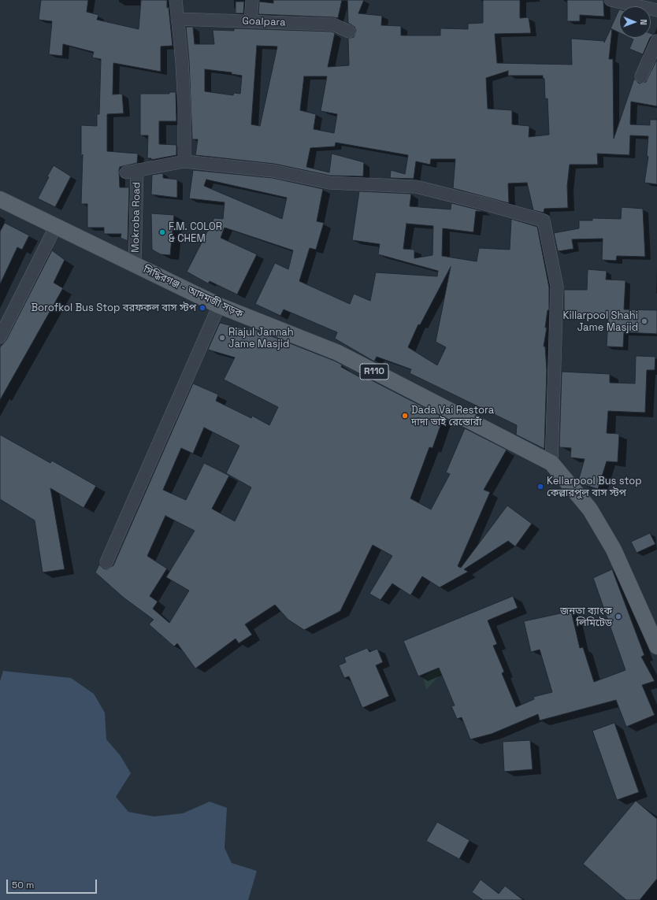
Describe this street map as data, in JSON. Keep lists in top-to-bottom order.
{
  "streets": {
    "main road": ["সিদ্ধিরগঞ্জ - আদমজী সড়ক", "R110"],
    "street": ["Goalpara", "Mokroba Road"]
  },
  "crossings": [
    ["Mokroba Road", "সিদ্ধিরগঞ্জ - আদমজী সড়ক"]
  ],
  "places": [
    "F.M. COLOR & CHEM",
    "Borofkol Bus Stop বরফকল বাস স্টপ",
    "Killarpool Shahi Jame Masjid",
    "Riajul Jannah Jame Masjid",
    "Dada Vai Restora দাদা ভাই রেস্তোরাঁ",
    "Kellarpool Bus stop কেল্লারপুল বাস স্টপ",
    "জনতা ব্যাংক লিমিটেড"
  ],
  "scale_bar": "50 m",
  "north": "right"
}
